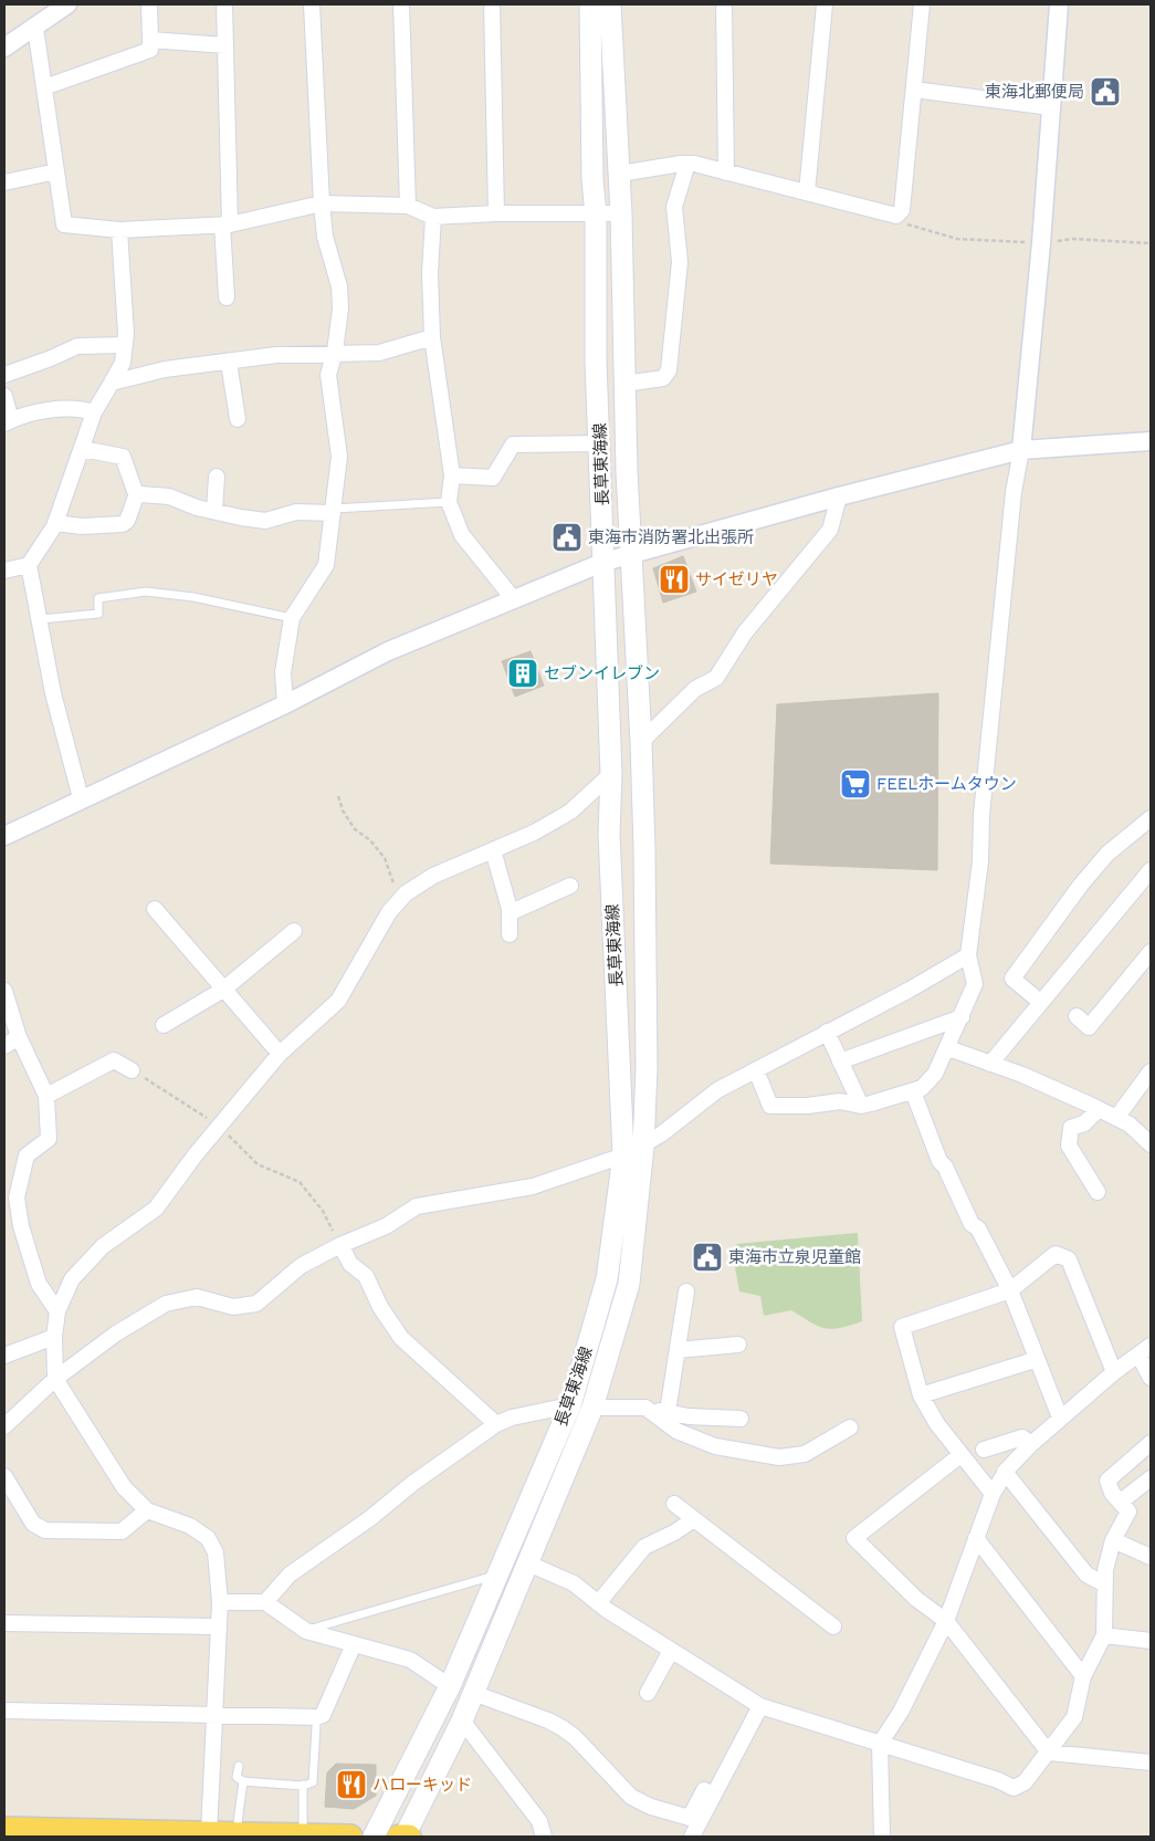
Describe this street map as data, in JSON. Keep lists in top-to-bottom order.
{
  "streets": {
    "main road": ["長草東海線"]
  },
  "places": {
    "public building": ["東海北郵便局", "東海市消防署北出張所", "東海市立泉児童館"],
    "restaurant": ["サイゼリヤ", "ハローキッド"],
    "building": ["セブンイレブン"],
    "supermarket": ["FEELホームタウン"]
  }
}
